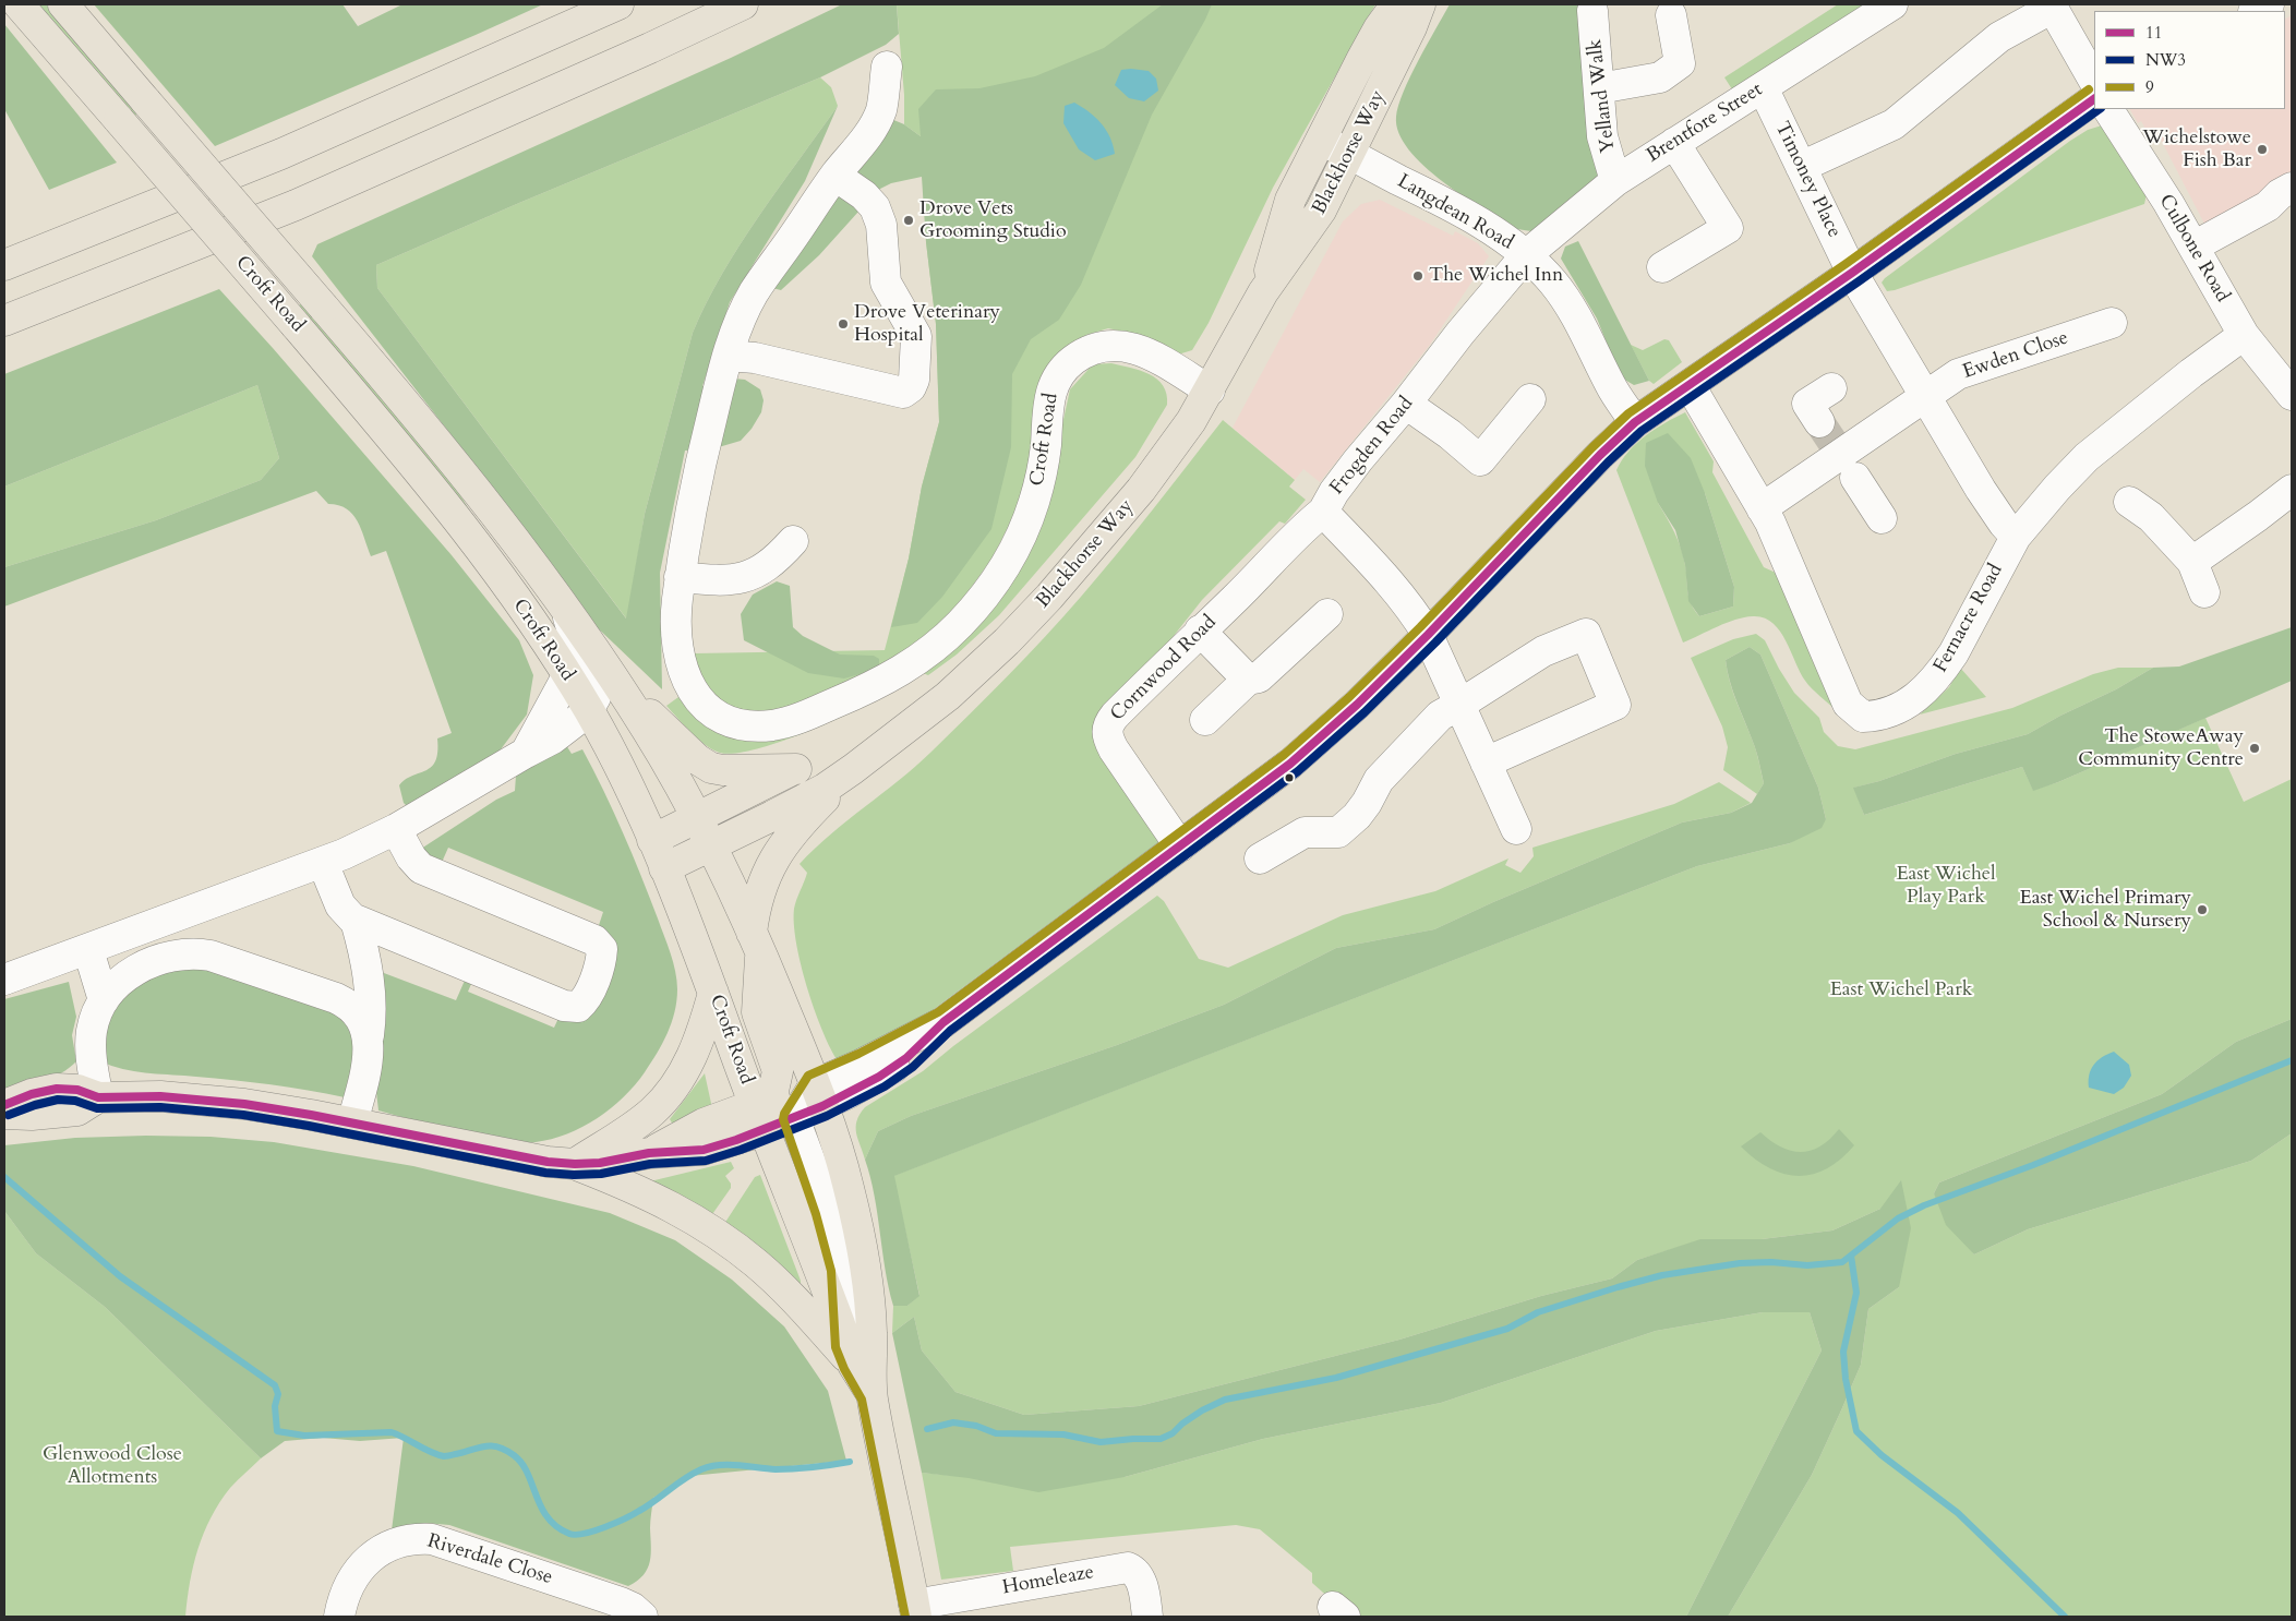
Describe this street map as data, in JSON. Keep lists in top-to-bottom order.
{
  "streets": {
    "main road": ["Blackhorse Way", "Croft Road"],
    "street": [
      "Yelland Walk",
      "Brentfore Street",
      "Timoney Place",
      "Langdean Road",
      "Culbone Road",
      "Ewden Close",
      "Frogden Road",
      "Fernacre Road",
      "Cornwood Road",
      "Riverdale Close",
      "Homeleaze"
    ]
  },
  "crossings": [
    ["Yelland Walk", "Brentfore Street"],
    ["Brentfore Street", "Timoney Place"],
    ["Brentfore Street", "Langdean Road"],
    ["Brentfore Street", "Frogden Road"],
    ["Blackhorse Way", "Langdean Road"],
    ["Blackhorse Way", "Croft Road"],
    ["Langdean Road", "Frogden Road"],
    ["Culbone Road", "Fernacre Road"],
    ["Croft Road", "Homeleaze"],
    ["Ewden Close", "Fernacre Road"],
    ["Frogden Road", "Cornwood Road"]
  ],
  "parks": ["East Wichel Play Park", "East Wichel Park", "Glenwood Close Allotments"],
  "places": [
    "Wichelstowe Fish Bar",
    "Drove Vets Grooming Studio",
    "The Wichel Inn",
    "Drove Veterinary Hospital",
    "The StoweAway Community Centre",
    "East Wichel Primary School & Nursery"
  ],
  "lines": ["transit line 9", "transit line 11", "transit line NW3"],
  "legend": ["11", "NW3", "9"]
}
